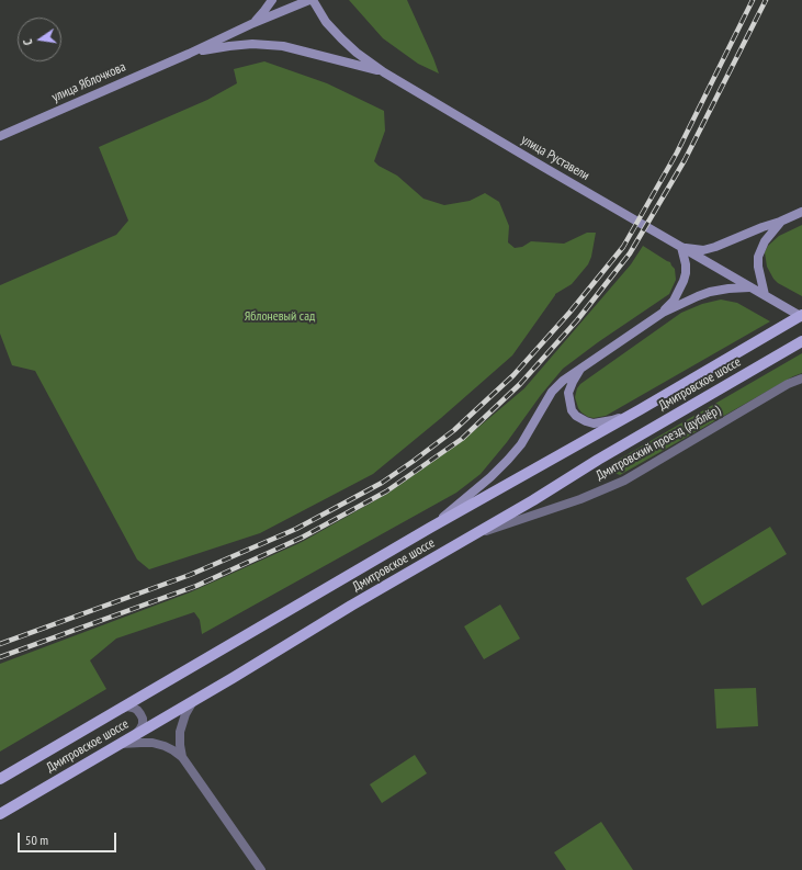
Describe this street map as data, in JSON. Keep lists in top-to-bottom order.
{
  "streets": {
    "main road": ["улица Яблочкова", "улица Руставели", "Дмитровское шоссе"],
    "street": ["Дмитровский проезд (дублёр)"]
  },
  "crossings": [
    ["улица Руставели", "Дмитровское шоссе"],
    ["Дмитровское шоссе", "Дмитровский проезд (дублёр)"]
  ],
  "parks": ["Яблоневый сад"],
  "scale_bar": "50 m",
  "north": "left"
}
